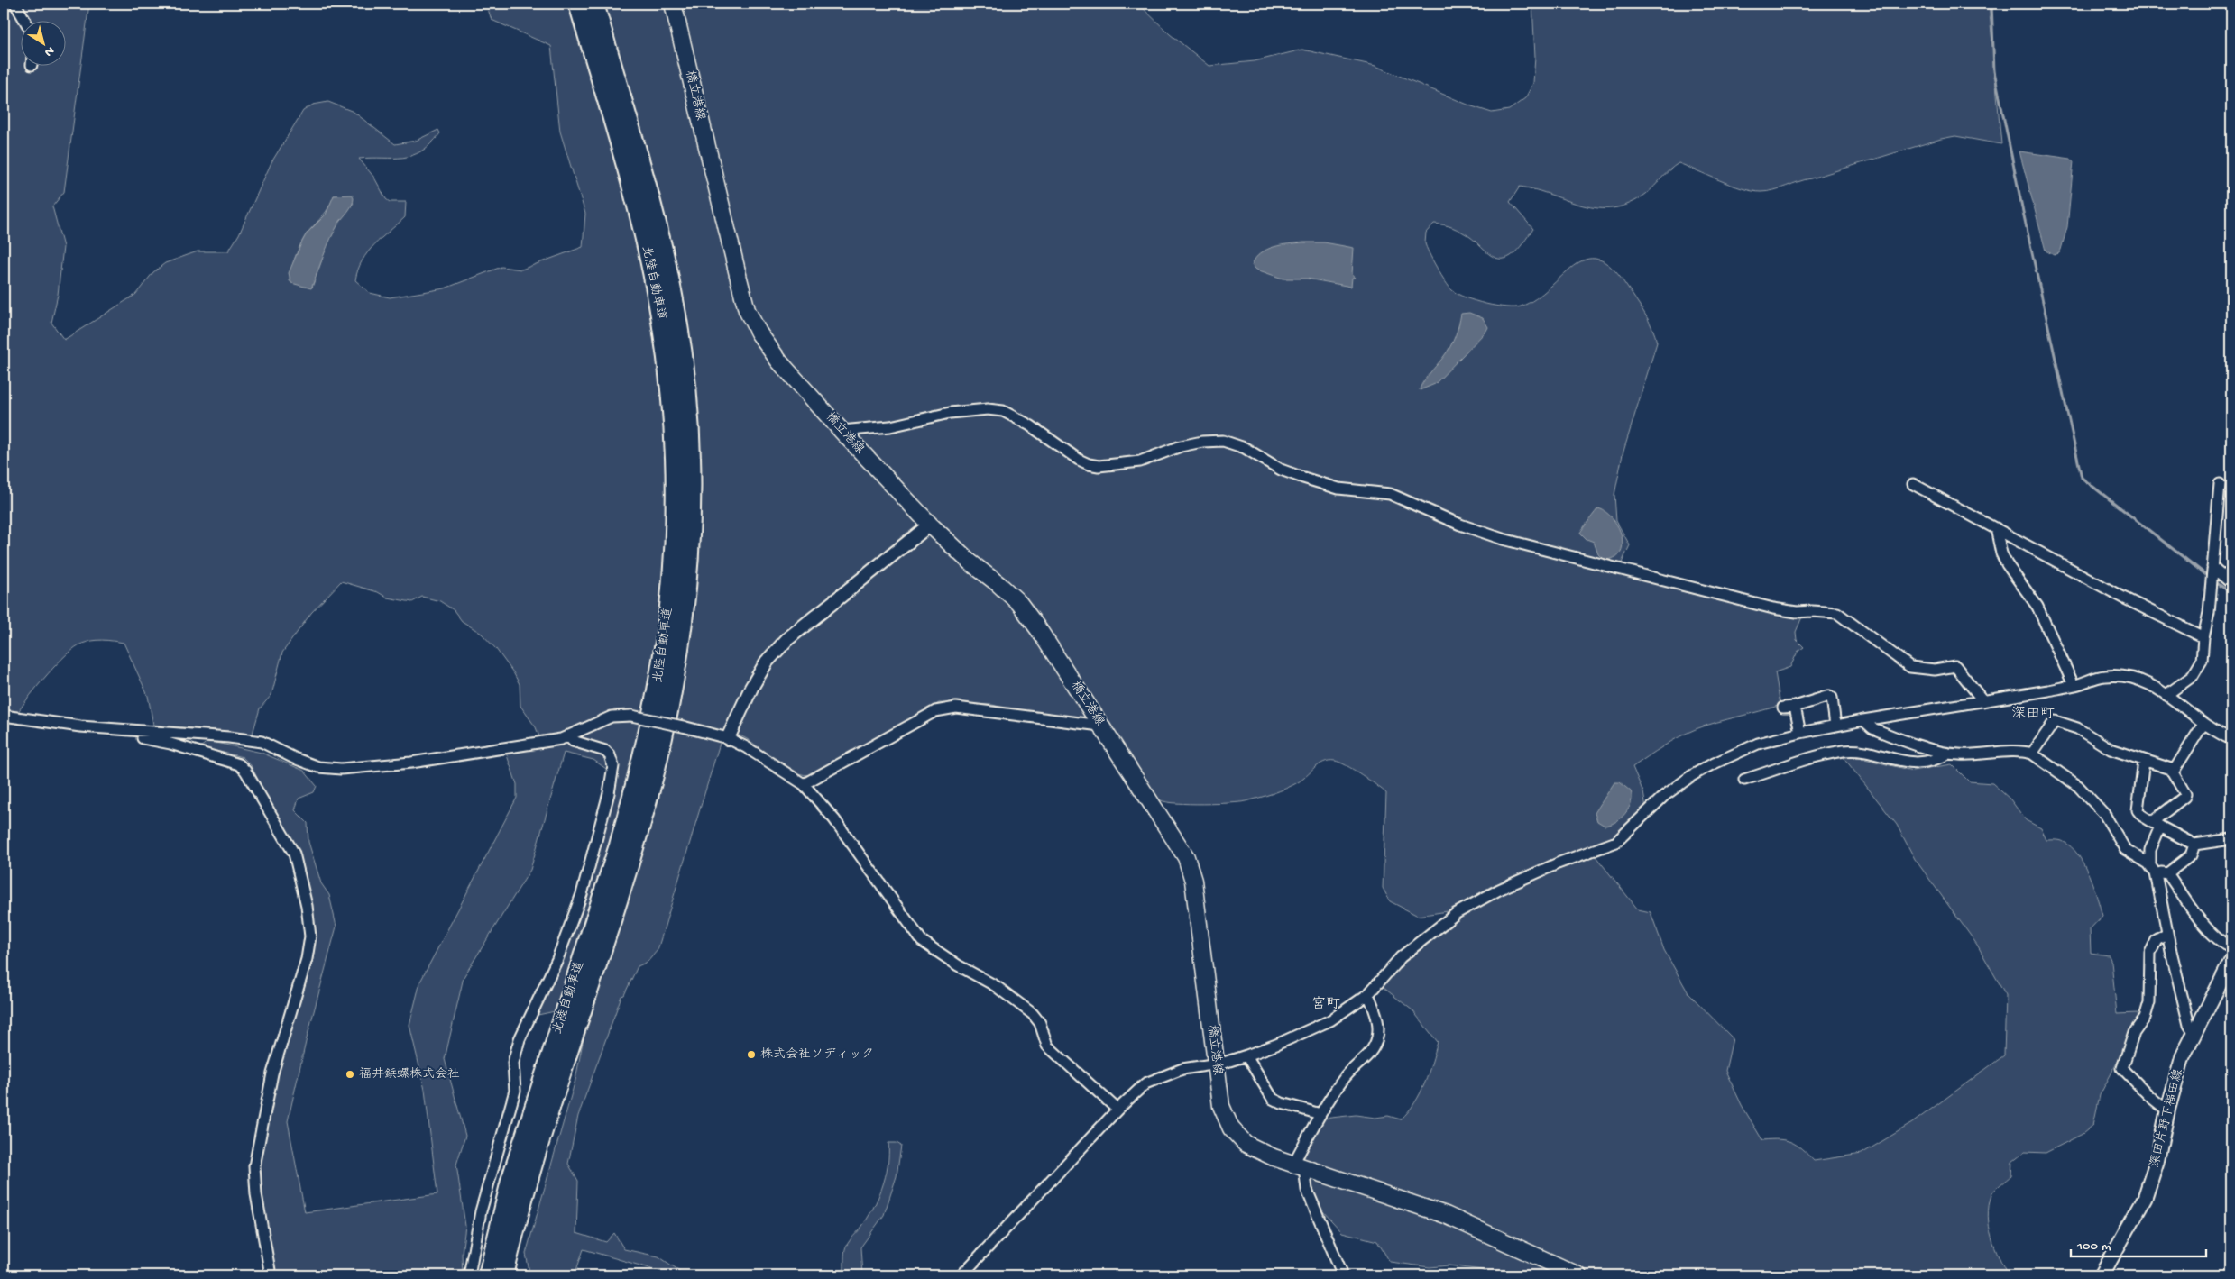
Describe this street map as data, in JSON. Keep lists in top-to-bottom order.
{
  "streets": {
    "highway": ["北陸自動車道"],
    "main road": ["橋立港線", "深田片野下福田線"]
  },
  "districts": ["深田町", "宮町"],
  "places": ["株式会社ソディック", "福井鋲螺株式会社"],
  "scale_bar": "100 m",
  "north": "bottom right"
}
